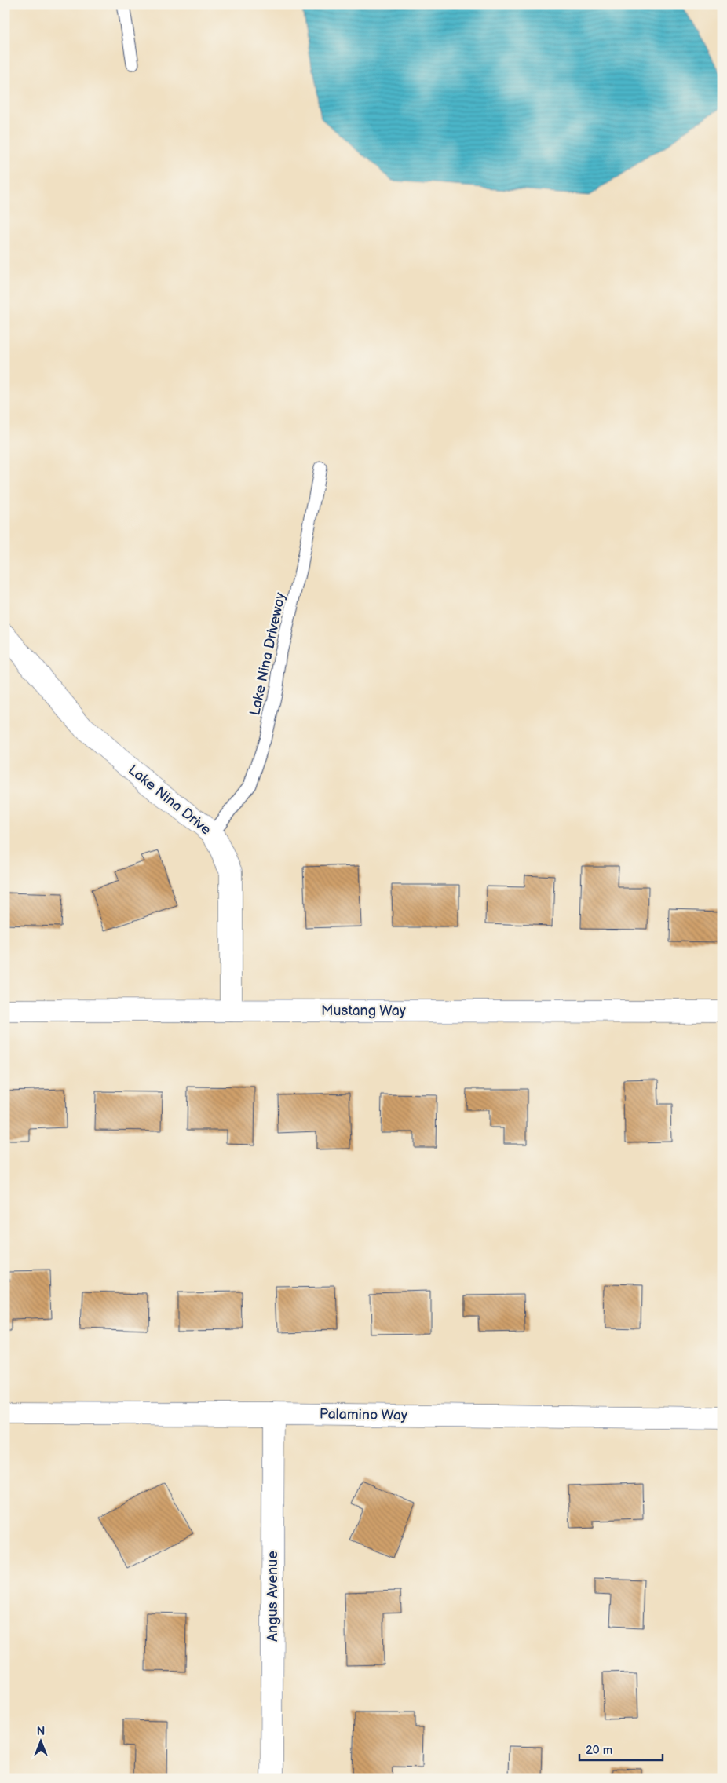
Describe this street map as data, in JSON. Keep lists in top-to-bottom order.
{
  "streets": {
    "street": [
      "Lake Nina Drive",
      "Mustang Way",
      "Palamino Way",
      "Angus Avenue"
    ],
    "lane": ["Lake Nina Driveway"]
  },
  "crossings": [
    ["Lake Nina Driveway", "Lake Nina Drive"],
    ["Lake Nina Drive", "Mustang Way"],
    ["Palamino Way", "Angus Avenue"]
  ],
  "scale_bar": "20 m",
  "north": "top"
}
